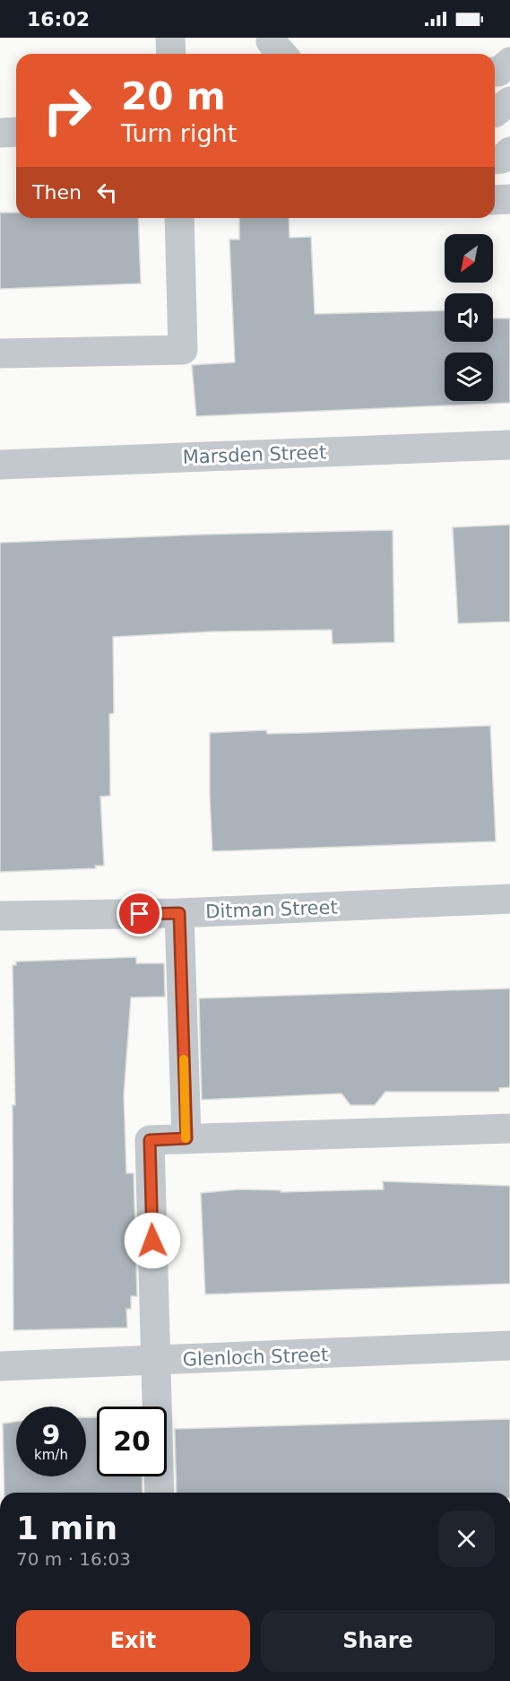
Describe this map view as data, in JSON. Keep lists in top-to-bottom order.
{
  "streets": {
    "street": ["Marsden Street", "Ditman Street", "Glenloch Street"]
  },
  "north": "bottom left",
  "page": {
    "status": "16:02",
    "turn": ["20 m", "Turn right"],
    "then": "Then",
    "speed": "9 km/h",
    "limit": "20",
    "heading": ["1 min", "70 m · 16:03"],
    "buttons": ["Exit", "Share"]
  }
}
